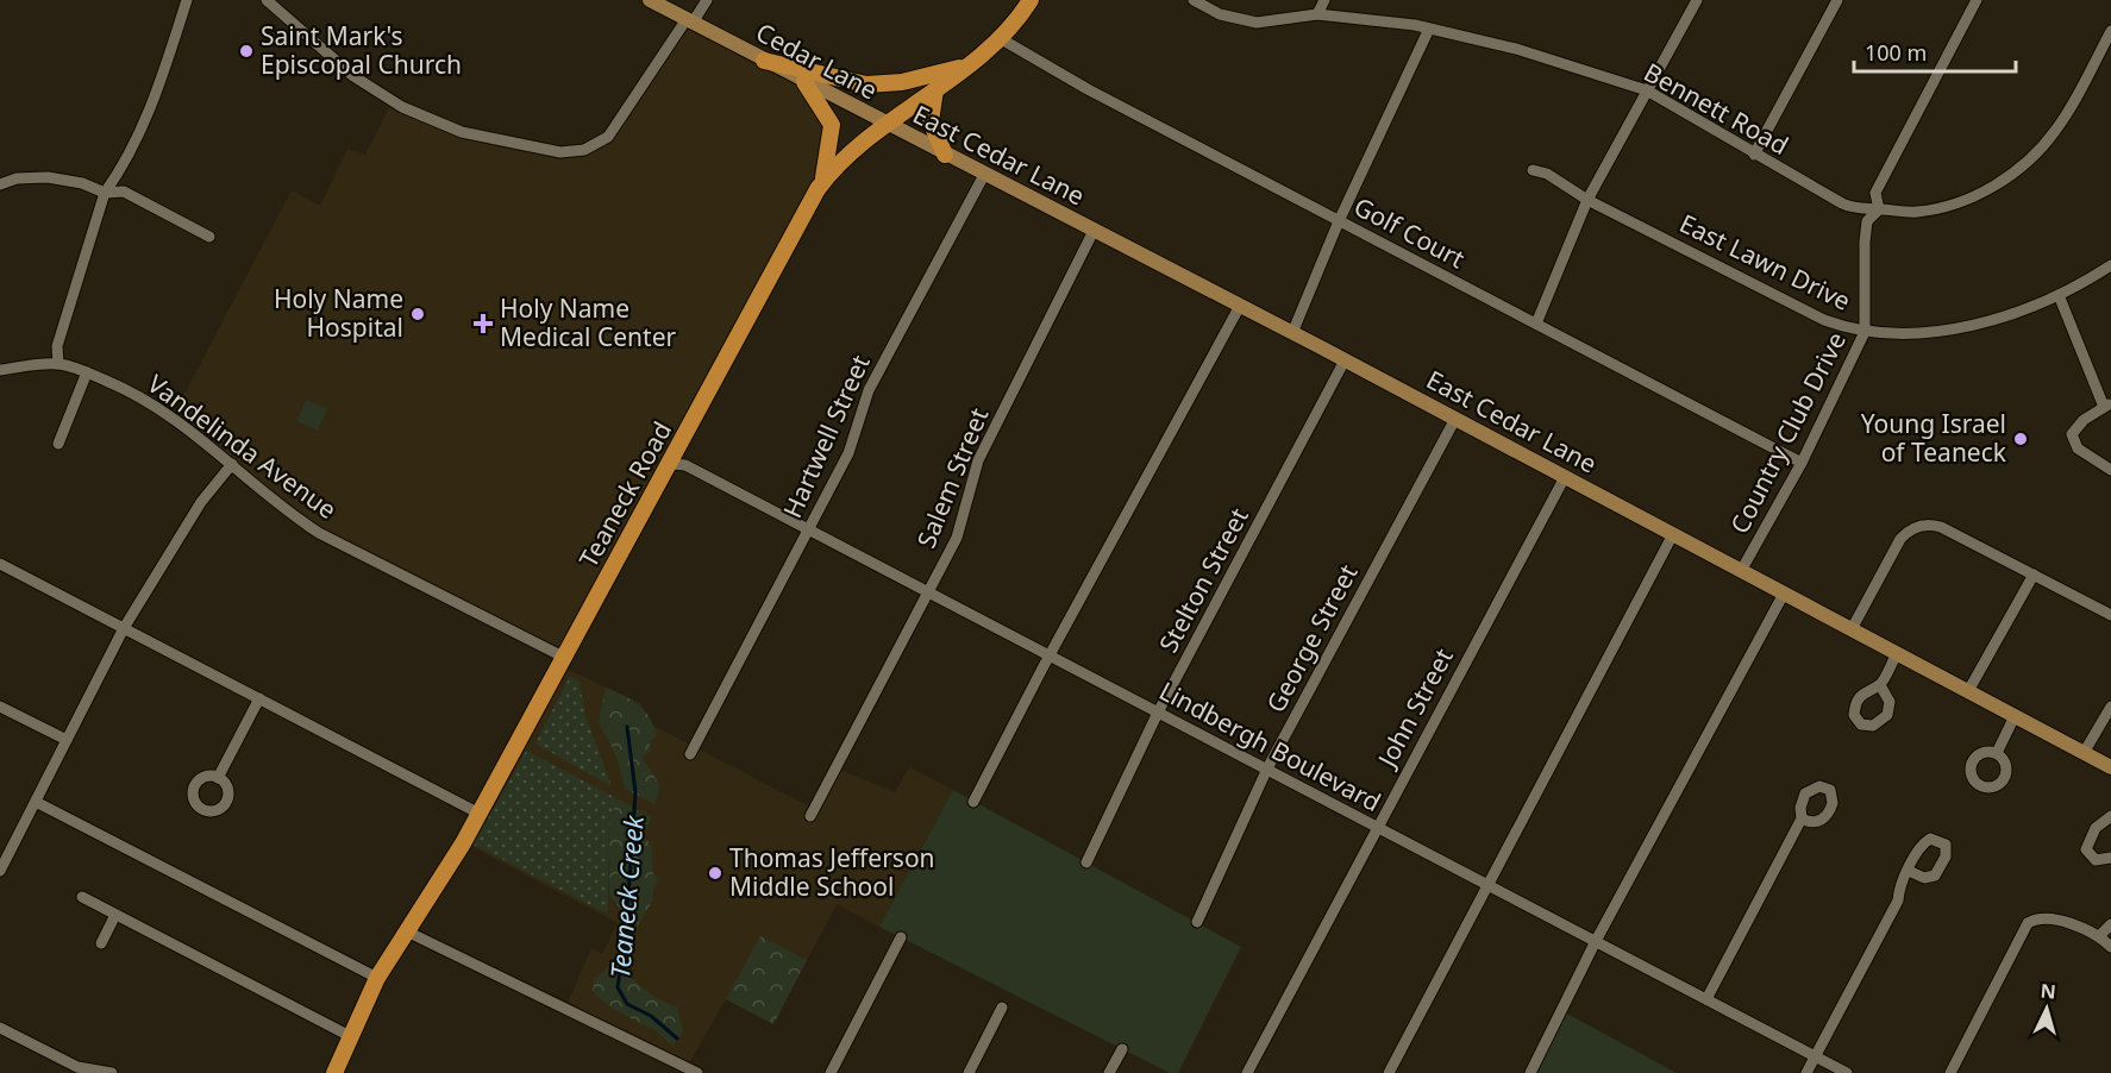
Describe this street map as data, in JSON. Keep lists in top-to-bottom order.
{
  "streets": {
    "main road": ["Teaneck Road"],
    "street": [
      "Cedar Lane",
      "Bennett Road",
      "East Cedar Lane",
      "Golf Court",
      "East Lawn Drive",
      "Country Club Drive",
      "Hartwell Street",
      "Vandelinda Avenue",
      "Salem Street",
      "Stelton Street",
      "George Street",
      "John Street",
      "Lindbergh Boulevard"
    ]
  },
  "crossings": [
    ["Cedar Lane", "East Cedar Lane"],
    ["Cedar Lane", "Teaneck Road"],
    ["Bennett Road", "Country Club Drive"],
    ["East Cedar Lane", "Country Club Drive"],
    ["East Cedar Lane", "Hartwell Street"],
    ["East Cedar Lane", "Salem Street"],
    ["East Cedar Lane", "Teaneck Road"],
    ["East Cedar Lane", "Stelton Street"],
    ["East Cedar Lane", "George Street"],
    ["East Cedar Lane", "John Street"],
    ["Golf Court", "Country Club Drive"],
    ["Golf Court", "Teaneck Road"],
    ["East Lawn Drive", "Country Club Drive"],
    ["Hartwell Street", "Lindbergh Boulevard"],
    ["Vandelinda Avenue", "Teaneck Road"],
    ["Salem Street", "Lindbergh Boulevard"],
    ["Teaneck Road", "Lindbergh Boulevard"],
    ["Stelton Street", "Lindbergh Boulevard"],
    ["George Street", "Lindbergh Boulevard"],
    ["John Street", "Lindbergh Boulevard"]
  ],
  "water": ["Teaneck Creek"],
  "places": {
    "other": [
      "Saint Mark's Episcopal Church",
      "Holy Name Hospital",
      "Young Israel of Teaneck",
      "Thomas Jefferson Middle School"
    ],
    "health": ["Holy Name Medical Center"]
  },
  "scale_bar": "100 m",
  "north": "top"
}
